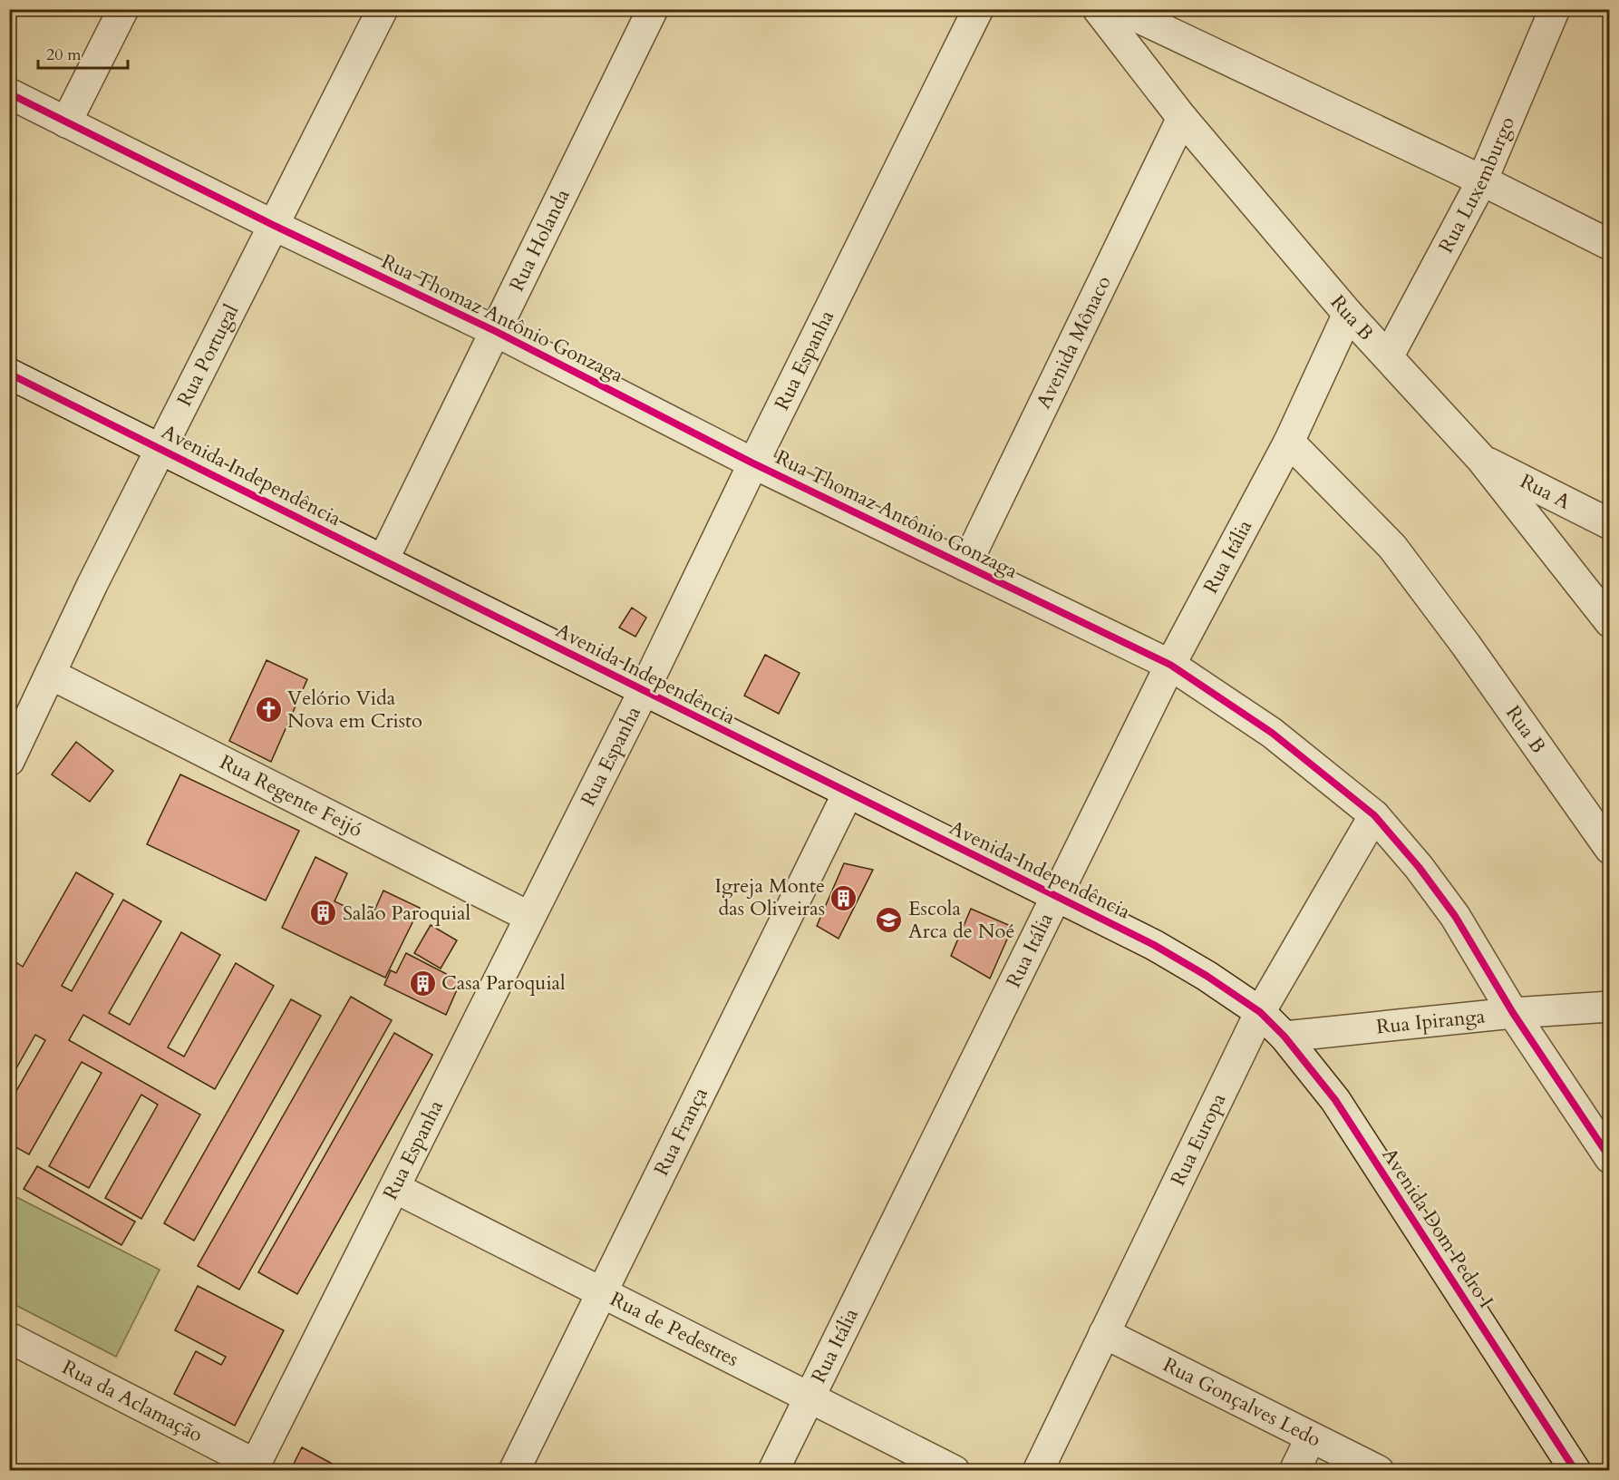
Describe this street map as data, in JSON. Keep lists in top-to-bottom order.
{
  "streets": {
    "street": [
      "Rua Luxemburgo",
      "Rua Holanda",
      "Rua B",
      "Rua Thomaz Antônio Gonzaga",
      "Avenida Mônaco",
      "Rua Portugal",
      "Rua Espanha",
      "Avenida Independência",
      "Rua A",
      "Rua Itália",
      "Rua Regente Feijó",
      "Rua Ipiranga",
      "Rua França",
      "Rua Europa",
      "Avenida Dom Pedro I",
      "Rua de Pedestres",
      "Rua da Aclamação",
      "Rua Gonçalves Ledo"
    ]
  },
  "crossings": [
    ["Rua Luxemburgo", "Rua B"],
    ["Rua Holanda", "Rua Thomaz Antônio Gonzaga"],
    ["Rua Holanda", "Avenida Independência"],
    ["Rua B", "Avenida Mônaco"],
    ["Rua B", "Rua A"],
    ["Rua B", "Rua Itália"],
    ["Rua Thomaz Antônio Gonzaga", "Avenida Mônaco"],
    ["Rua Thomaz Antônio Gonzaga", "Rua Portugal"],
    ["Rua Thomaz Antônio Gonzaga", "Rua Espanha"],
    ["Rua Thomaz Antônio Gonzaga", "Rua Itália"],
    ["Rua Thomaz Antônio Gonzaga", "Rua Ipiranga"],
    ["Rua Thomaz Antônio Gonzaga", "Rua Europa"],
    ["Rua Portugal", "Avenida Independência"],
    ["Rua Portugal", "Rua Regente Feijó"],
    ["Rua Espanha", "Avenida Independência"],
    ["Rua Espanha", "Rua Regente Feijó"],
    ["Rua Espanha", "Rua de Pedestres"],
    ["Rua Espanha", "Rua da Aclamação"],
    ["Avenida Independência", "Rua Itália"],
    ["Avenida Independência", "Rua França"],
    ["Avenida Independência", "Rua Europa"],
    ["Avenida Independência", "Avenida Dom Pedro I"],
    ["Rua Itália", "Rua de Pedestres"],
    ["Rua Ipiranga", "Avenida Dom Pedro I"],
    ["Rua França", "Rua de Pedestres"],
    ["Rua Europa", "Avenida Dom Pedro I"],
    ["Rua Europa", "Rua Gonçalves Ledo"]
  ],
  "places": {
    "church": ["Velório Vida Nova em Cristo"],
    "building": ["Igreja Monte das Oliveiras", "Salão Paroquial", "Casa Paroquial"],
    "school or university": ["Escola Arca de Noé"]
  },
  "scale_bar": "20 m"
}
